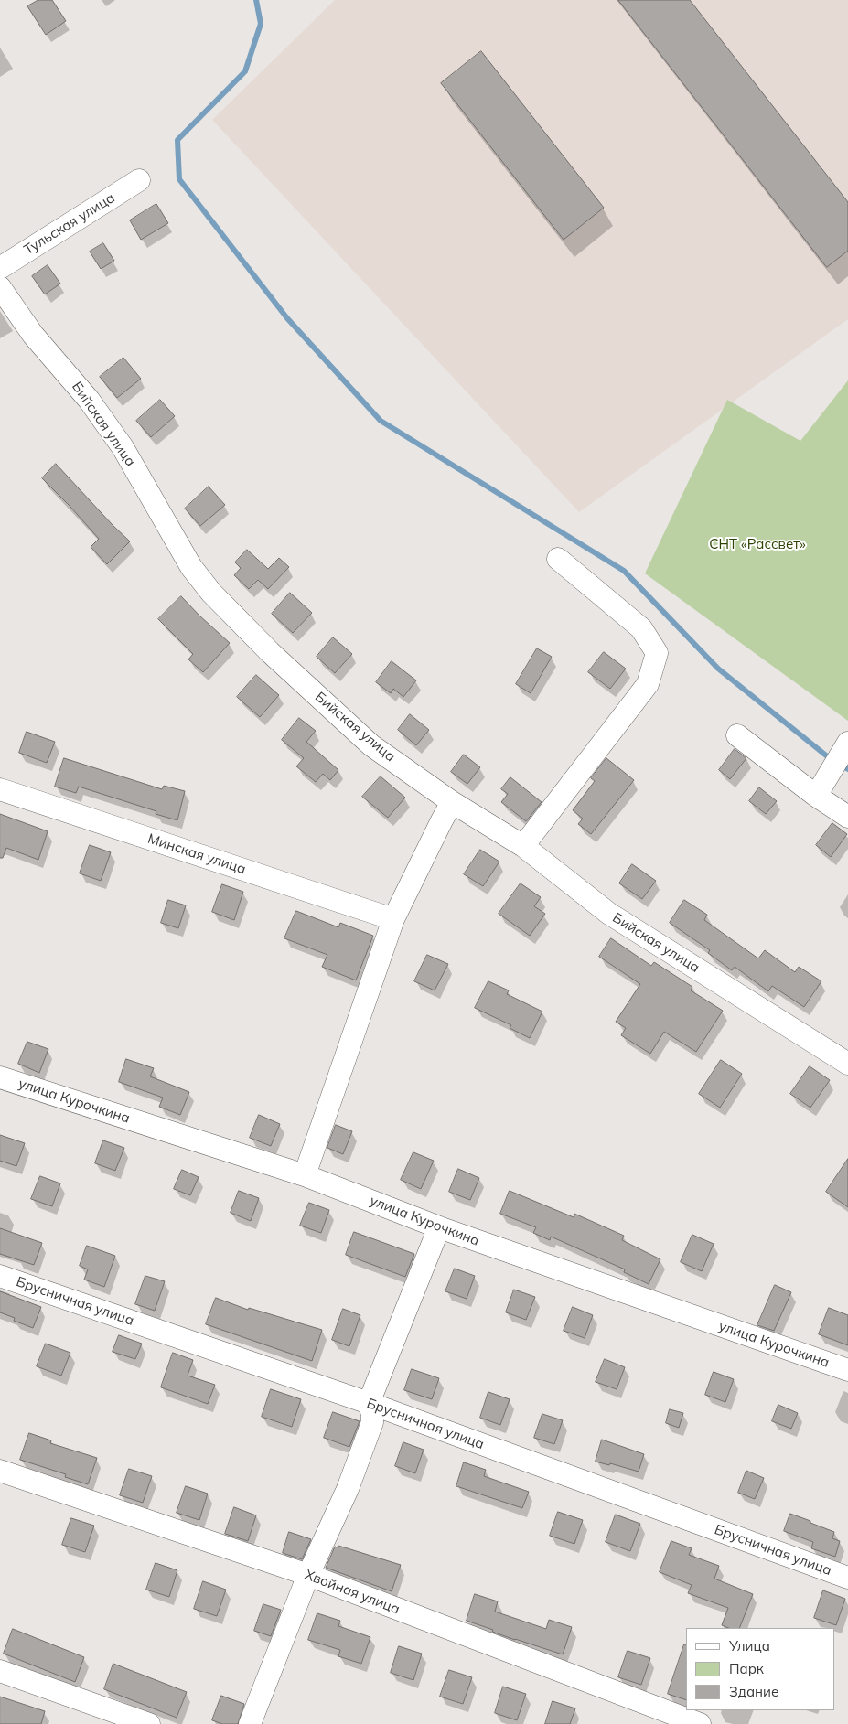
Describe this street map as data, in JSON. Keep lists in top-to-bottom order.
{
  "streets": {
    "street": [
      "Тульская улица",
      "Бийская улица",
      "Минская улица",
      "улица Курочкина",
      "Брусничная улица",
      "Хвойная улица"
    ]
  },
  "parks": ["СНТ «Рассвет»"],
  "legend": ["Улица", "Парк", "Здание"]
}
